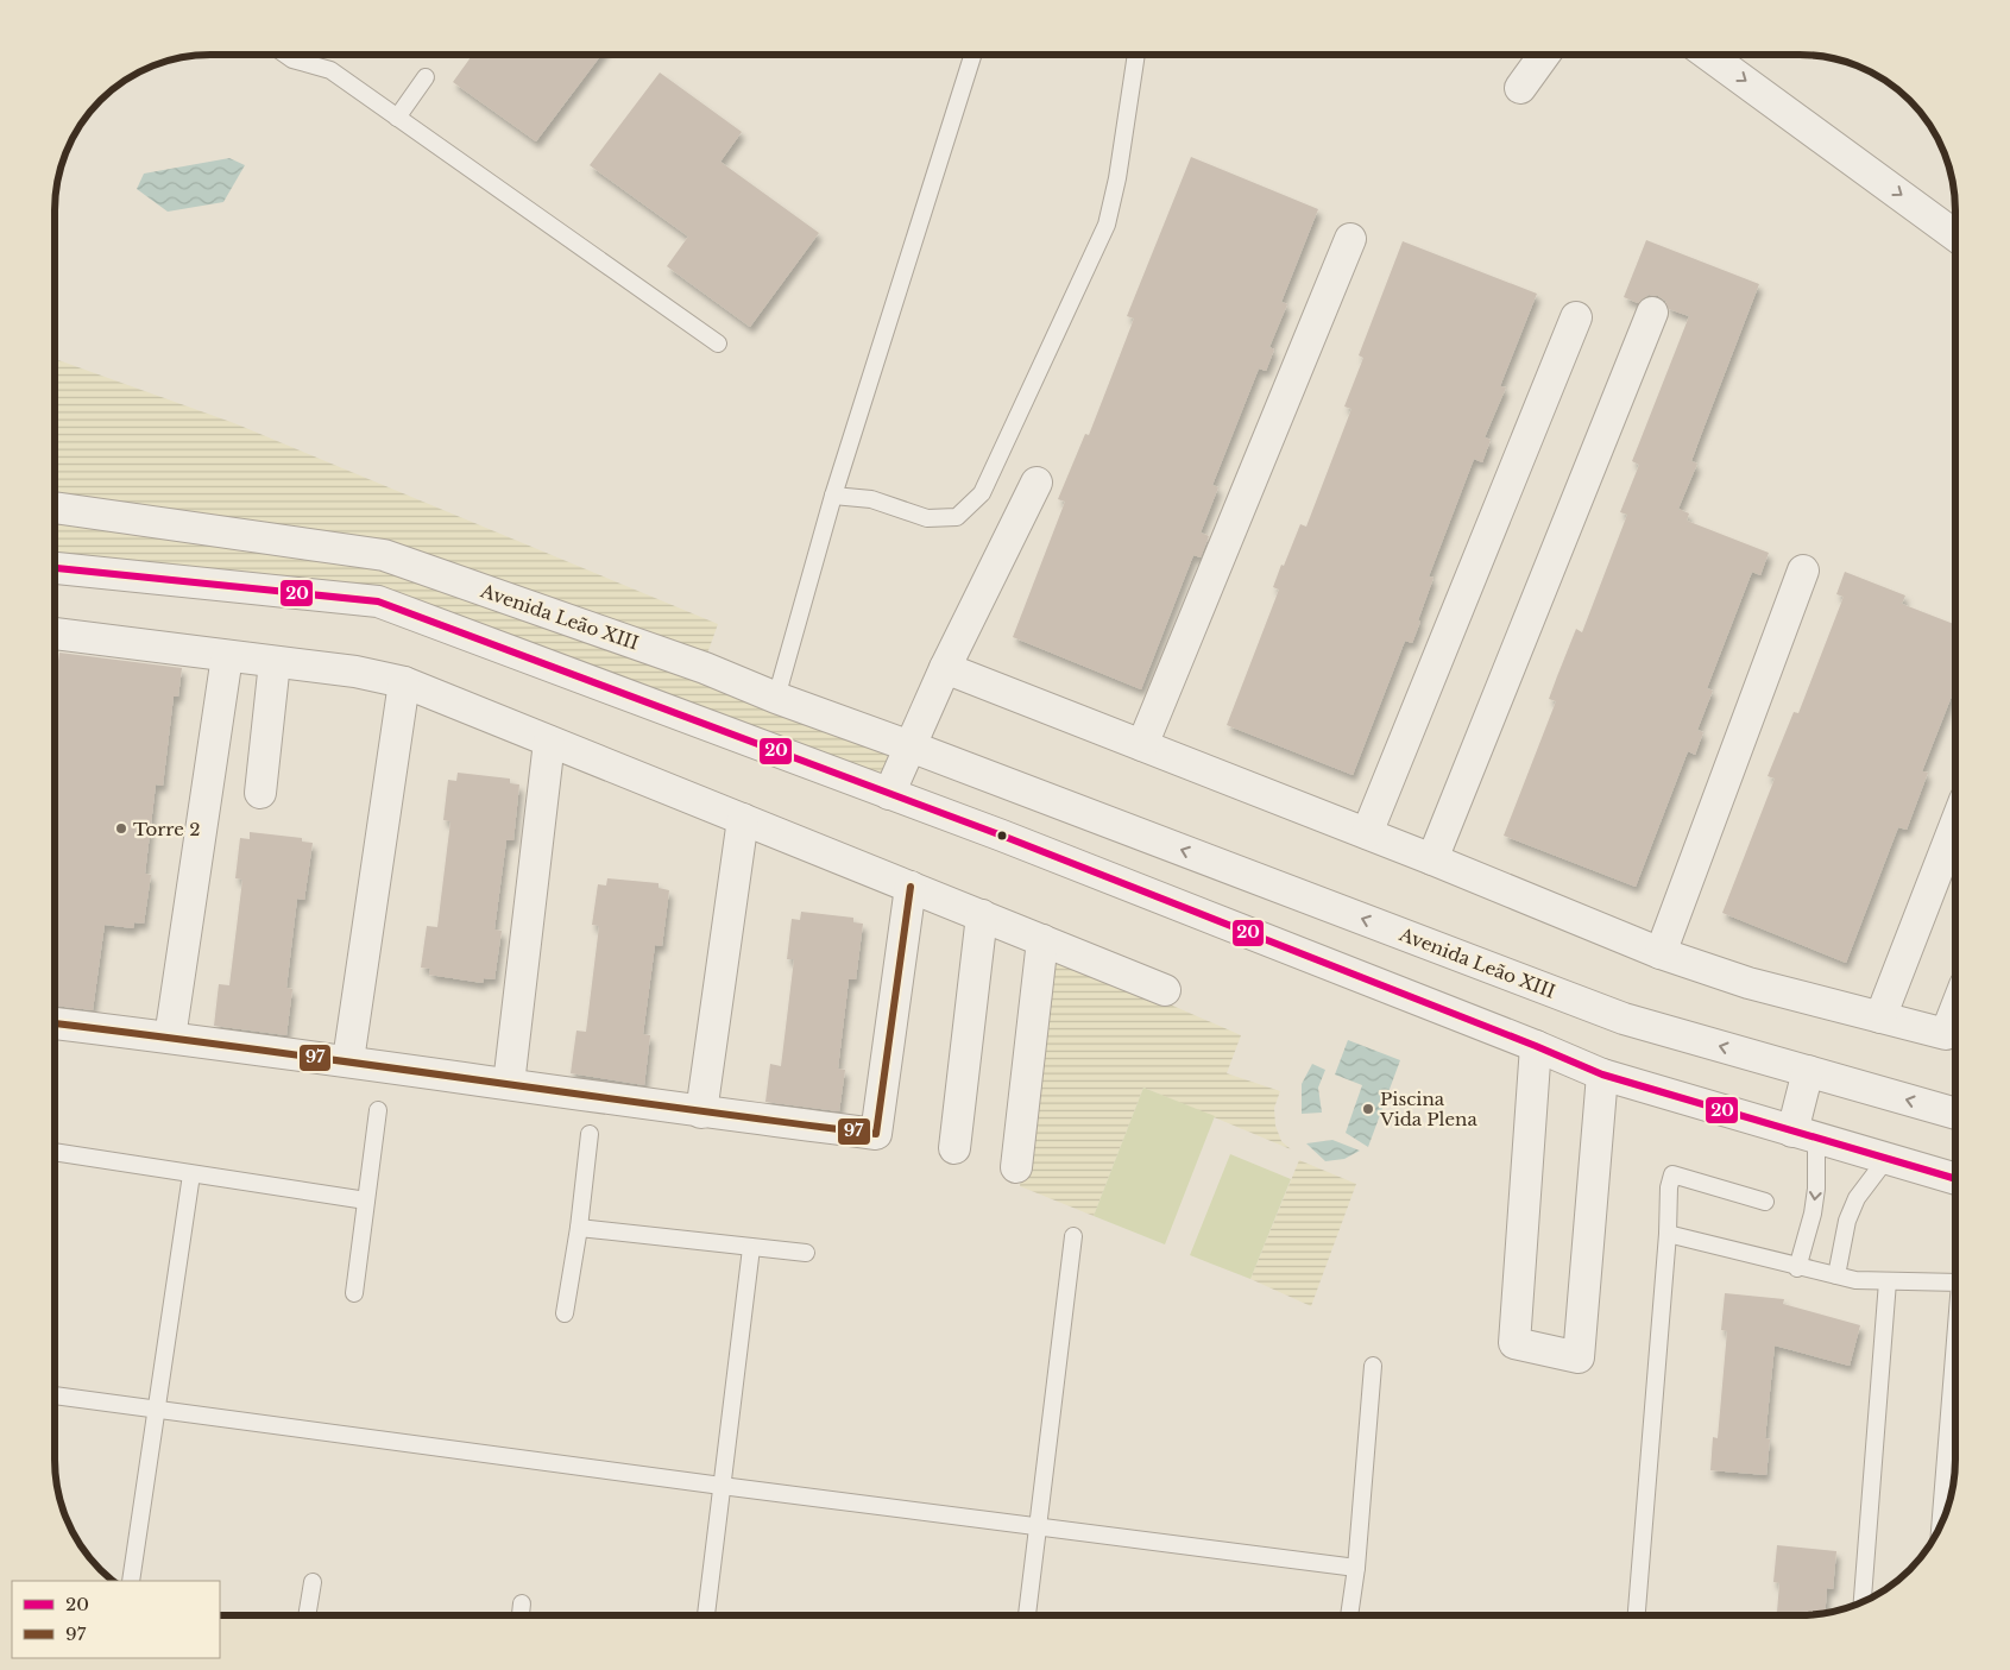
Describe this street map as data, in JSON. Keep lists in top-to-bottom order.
{
  "streets": {
    "street": ["Avenida Leão XIII"]
  },
  "places": ["Torre 2", "Piscina Vida Plena"],
  "lines": ["transit line 20", "transit line 97"],
  "legend": ["20", "97"]
}
